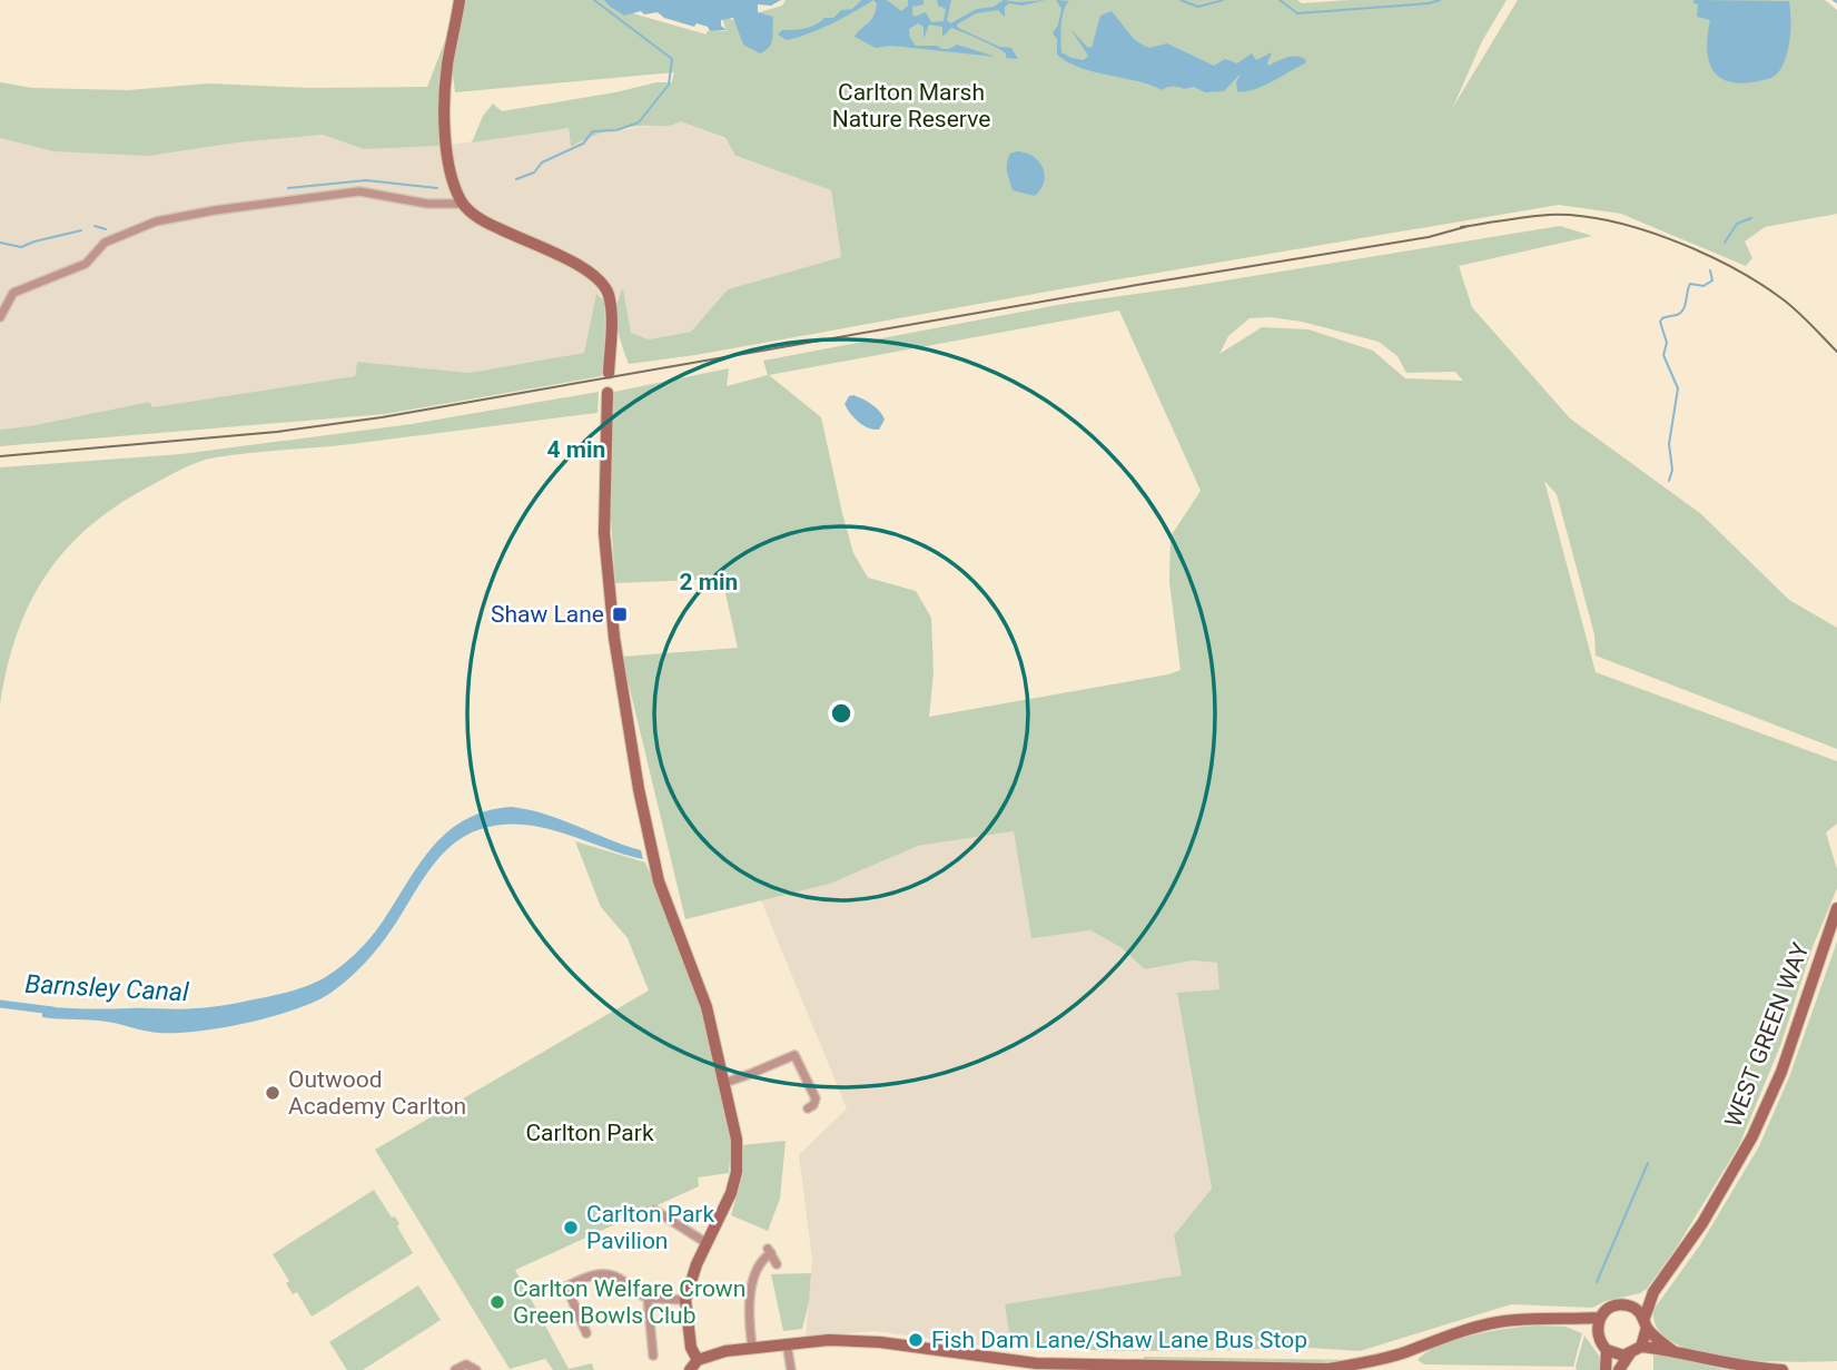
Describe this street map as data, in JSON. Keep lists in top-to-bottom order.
{
  "streets": {
    "street": ["WEST GREEN WAY"]
  },
  "water": ["Barnsley Canal"],
  "parks": ["Carlton Marsh Nature Reserve", "Carlton Park"],
  "places": {
    "transit": ["Shaw Lane"],
    "other": [
      "Outwood Academy Carlton",
      "Carlton Park Pavilion",
      "Carlton Welfare Crown Green Bowls Club",
      "Fish Dam Lane/Shaw Lane Bus Stop"
    ]
  },
  "rings": ["4 min", "2 min"]
}
